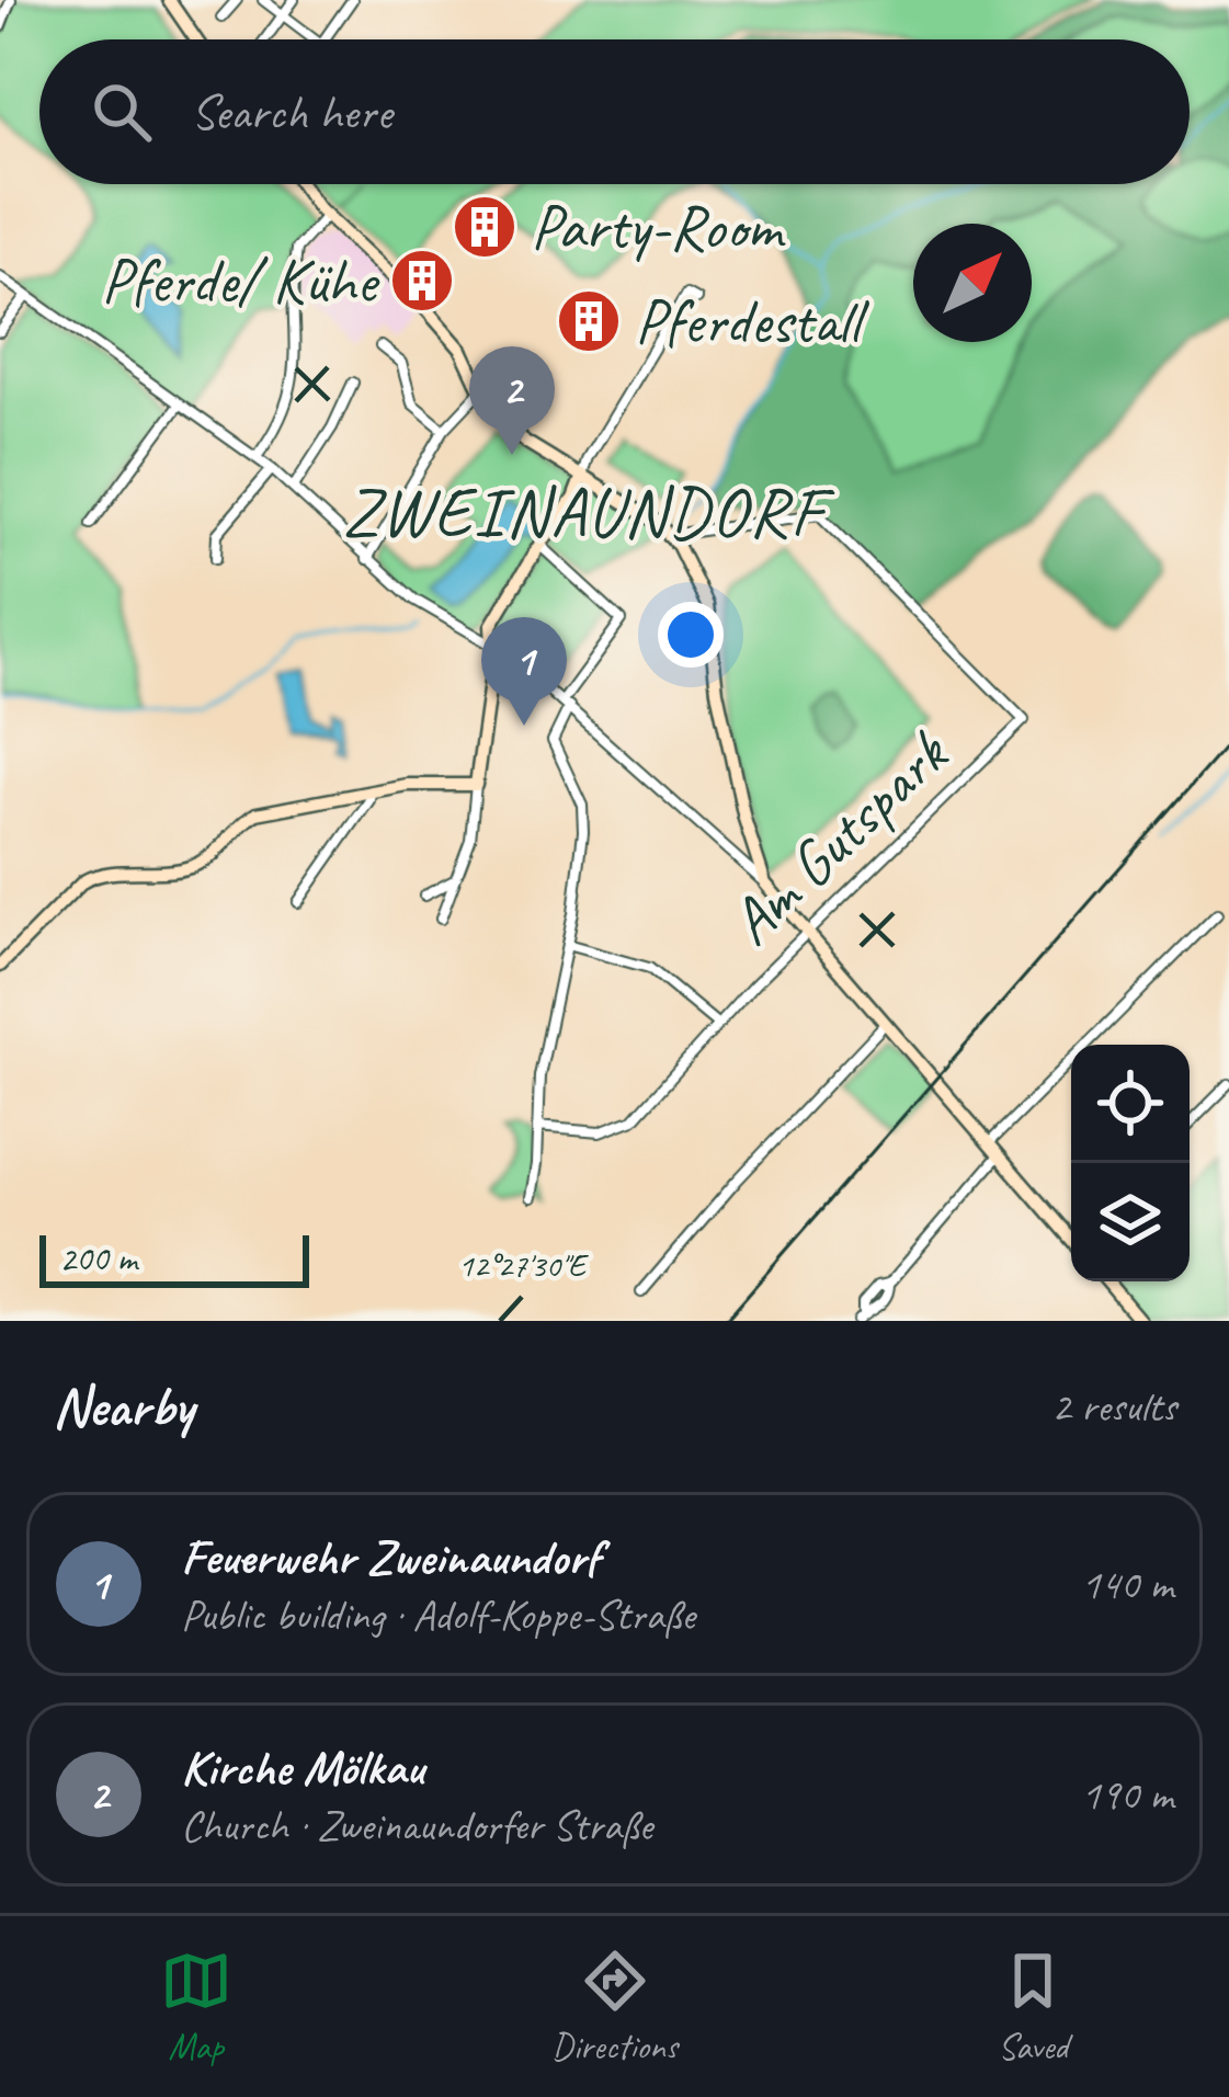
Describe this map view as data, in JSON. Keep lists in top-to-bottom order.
{
  "streets": {
    "street": ["Am Gutspark"]
  },
  "districts": ["ZWEINAUNDORF"],
  "places": {
    "building": ["Party-Room", "Pferde/ Kühe", "Pferdestall"]
  },
  "scale_bar": "200 m",
  "north": "top right",
  "page": {
    "search": "Search here",
    "pins": ["2", "1"],
    "scale": "200 m",
    "heading": ["Nearby", "2 results"],
    "list": [
      {
        "mark": "1",
        "name": "Feuerwehr Zweinaundorf",
        "note": "Public building · Adolf-Koppe-Straße",
        "value": "140 m"
      },
      {
        "mark": "2",
        "name": "Kirche Mölkau",
        "note": "Church · Zweinaundorfer Straße",
        "value": "190 m"
      }
    ],
    "nav": ["Map", "Directions", "Saved"]
  },
  "coordinates": ["12°27'30\"E"]
}
